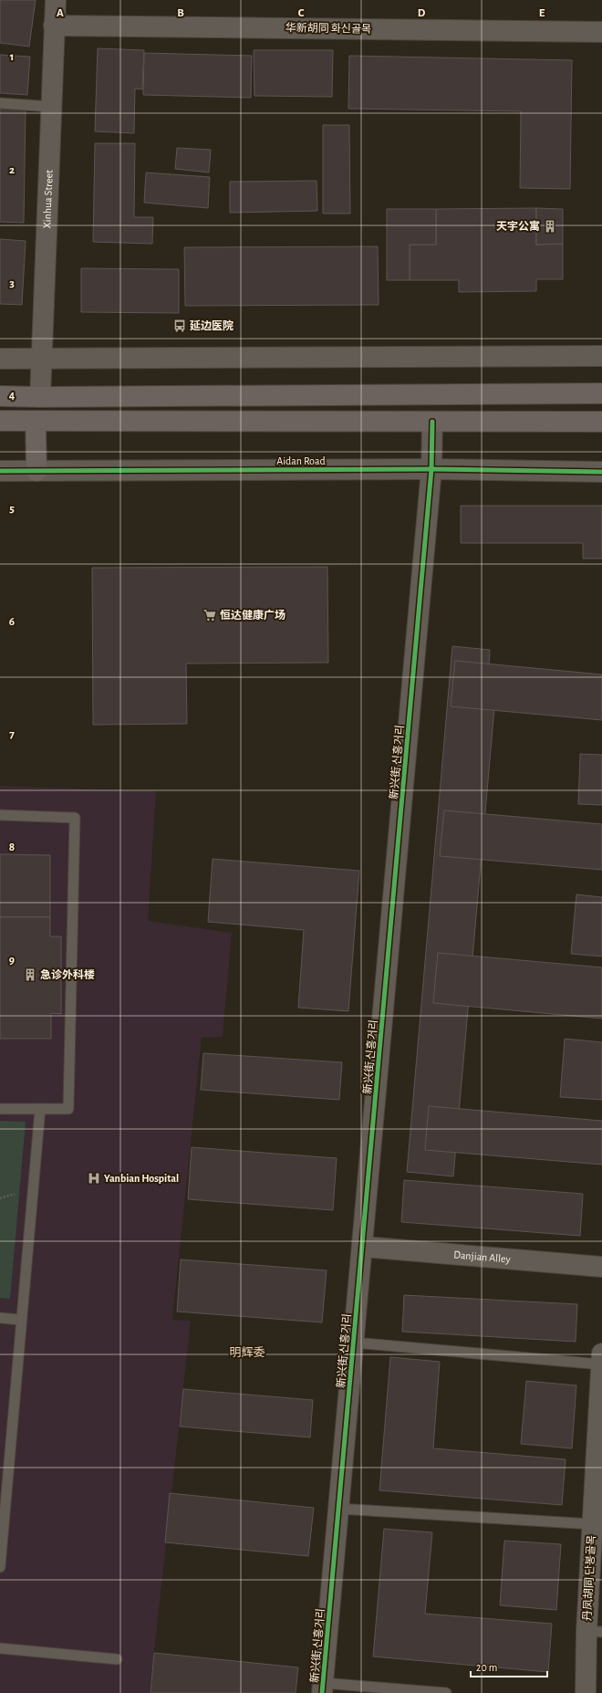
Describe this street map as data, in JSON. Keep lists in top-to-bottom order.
{
  "streets": {
    "street": [
      "华新胡同 화신골목",
      "Xinhua Street",
      "Aidan Road",
      "新兴街 신흥거리",
      "Danjian Alley",
      "丹凤胡同 단봉골목"
    ]
  },
  "crossings": [
    ["华新胡同 화신골목", "Xinhua Street"],
    ["Aidan Road", "新兴街 신흥거리"],
    ["新兴街 신흥거리", "Danjian Alley"]
  ],
  "districts": ["明辉委"],
  "places": {
    "building": ["天宇公寓", "急诊外科楼"],
    "bus stop": ["延边医院"],
    "supermarket": ["恒达健康广场"],
    "hospital": ["Yanbian Hospital"]
  },
  "scale_bar": "20 m",
  "grid": {
    "columns": [
      "A",
      "B",
      "C",
      "D",
      "E"
    ],
    "rows": [
      "1",
      "2",
      "3",
      "4",
      "5",
      "6",
      "7",
      "8",
      "9"
    ]
  }
}
